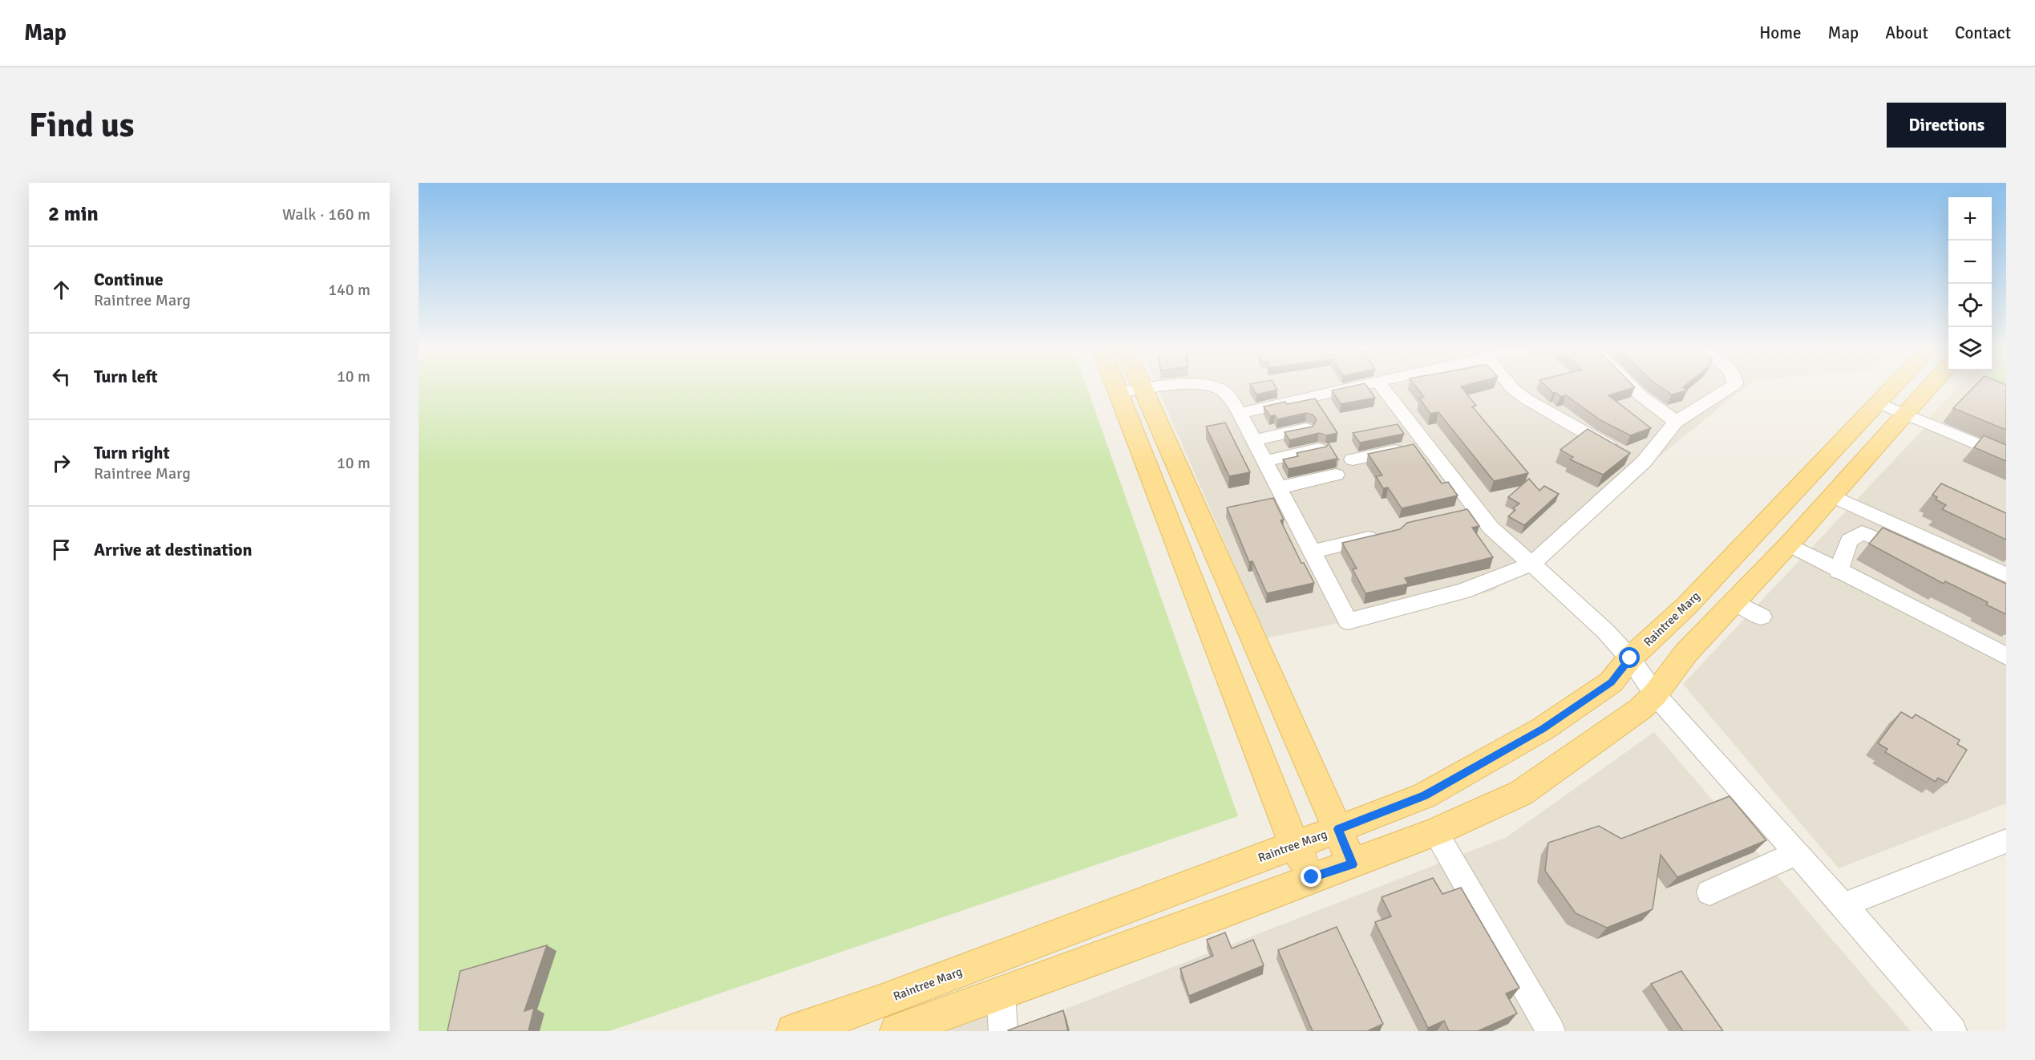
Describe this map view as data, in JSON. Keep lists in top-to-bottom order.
{
  "streets": {
    "main road": ["Raintree Marg"]
  },
  "page": {
    "header": "Map",
    "nav": [
      "Home",
      "Map",
      "About",
      "Contact"
    ],
    "buttons": "Directions",
    "title": "Find us",
    "heading": ["2 min", "Walk · 160 m"],
    "map_buttons": ["+", "−"],
    "list": [
      ["Continue", "Raintree Marg", "140 m"],
      ["Turn left", "10 m"],
      ["Turn right", "Raintree Marg", "10 m"],
      "Arrive at destination"
    ]
  }
}
